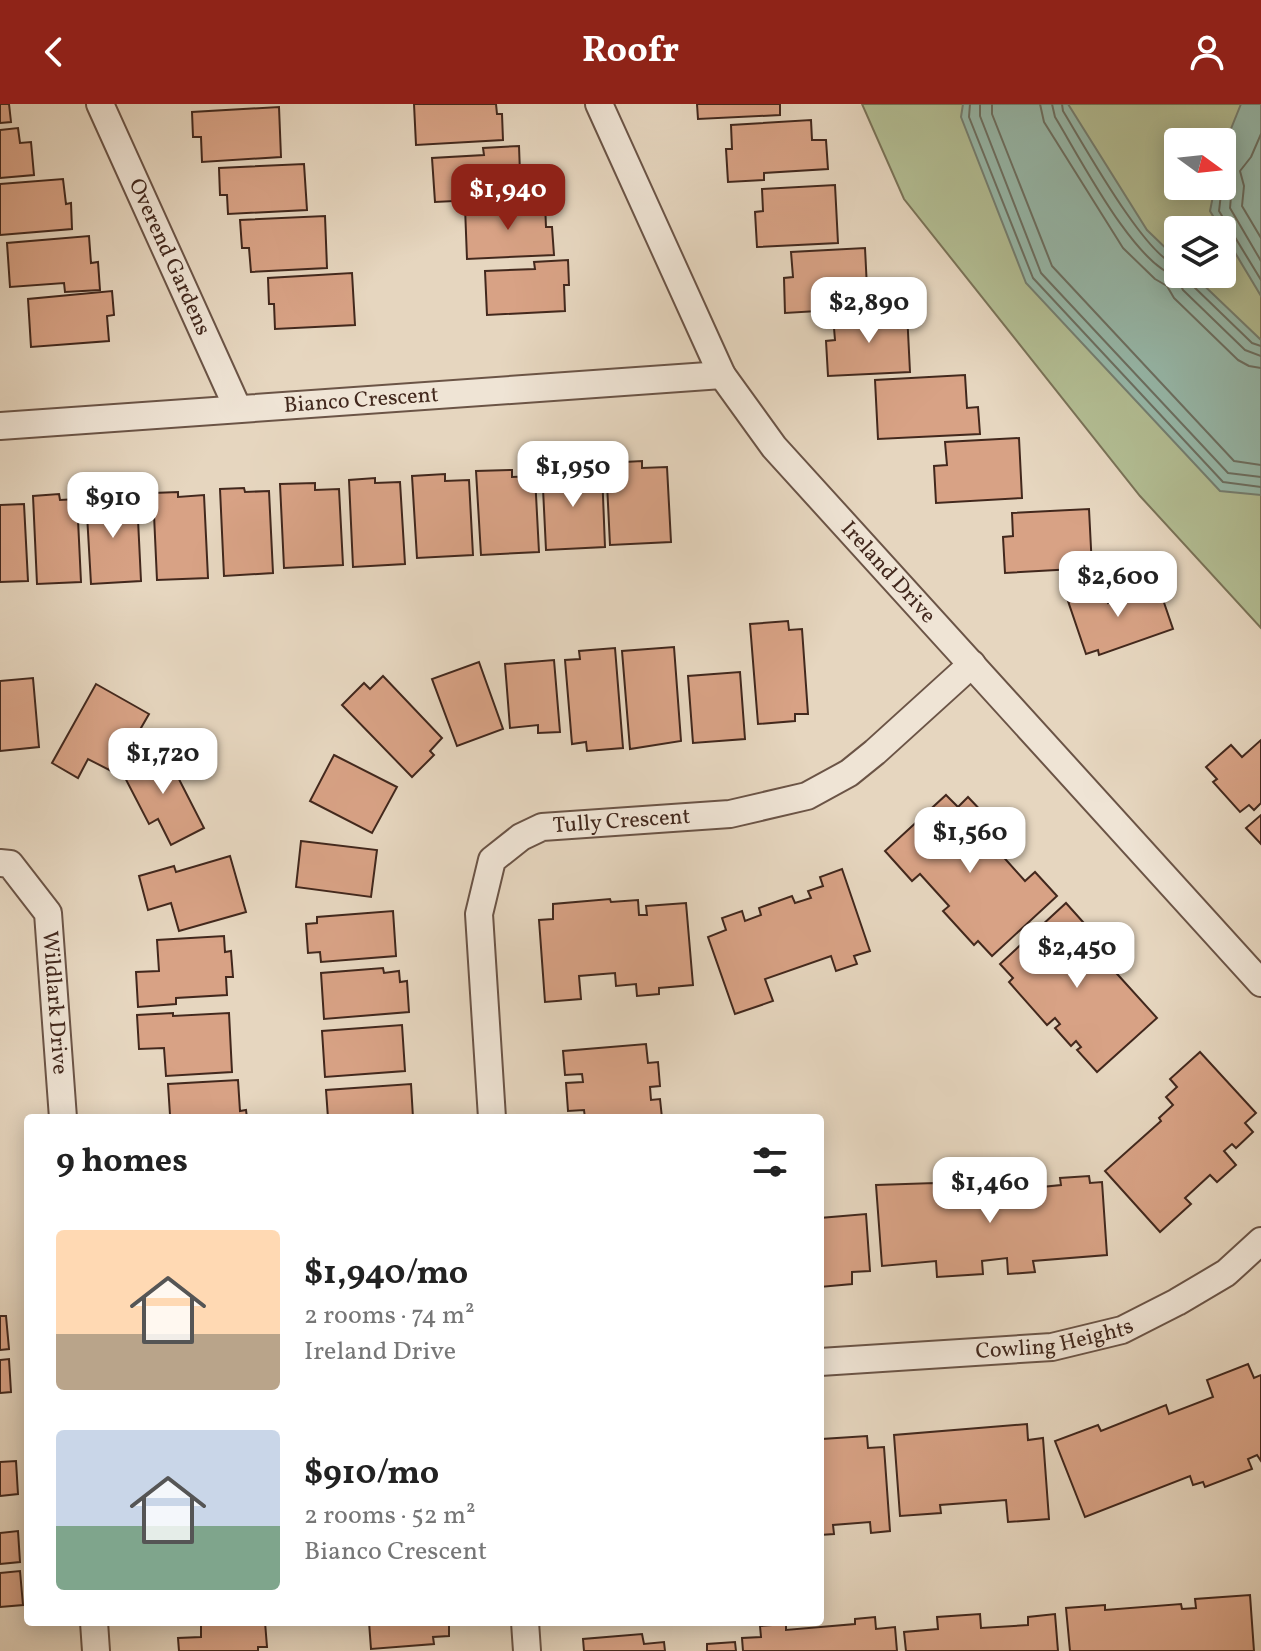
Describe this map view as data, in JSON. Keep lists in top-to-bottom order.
{
  "streets": {
    "street": [
      "Overend Gardens",
      "Bianco Crescent",
      "Ireland Drive",
      "Tully Crescent",
      "Wildlark Drive",
      "Cowling Heights"
    ]
  },
  "crossings": [
    ["Overend Gardens", "Bianco Crescent"],
    ["Bianco Crescent", "Ireland Drive"],
    ["Ireland Drive", "Tully Crescent"]
  ],
  "north": "right",
  "page": {
    "header": "Roofr",
    "price": [
      "$1,940",
      "$2,890",
      "$1,950",
      "$910",
      "$2,600",
      "$1,720",
      "$1,560",
      "$2,450",
      "$1,460"
    ],
    "heading": "9 homes",
    "list": [
      {
        "name": "$1,940/mo",
        "note": "2 rooms · 74 m² · Ireland Drive"
      },
      {
        "name": "$910/mo",
        "note": "2 rooms · 52 m² · Bianco Crescent"
      }
    ]
  }
}
